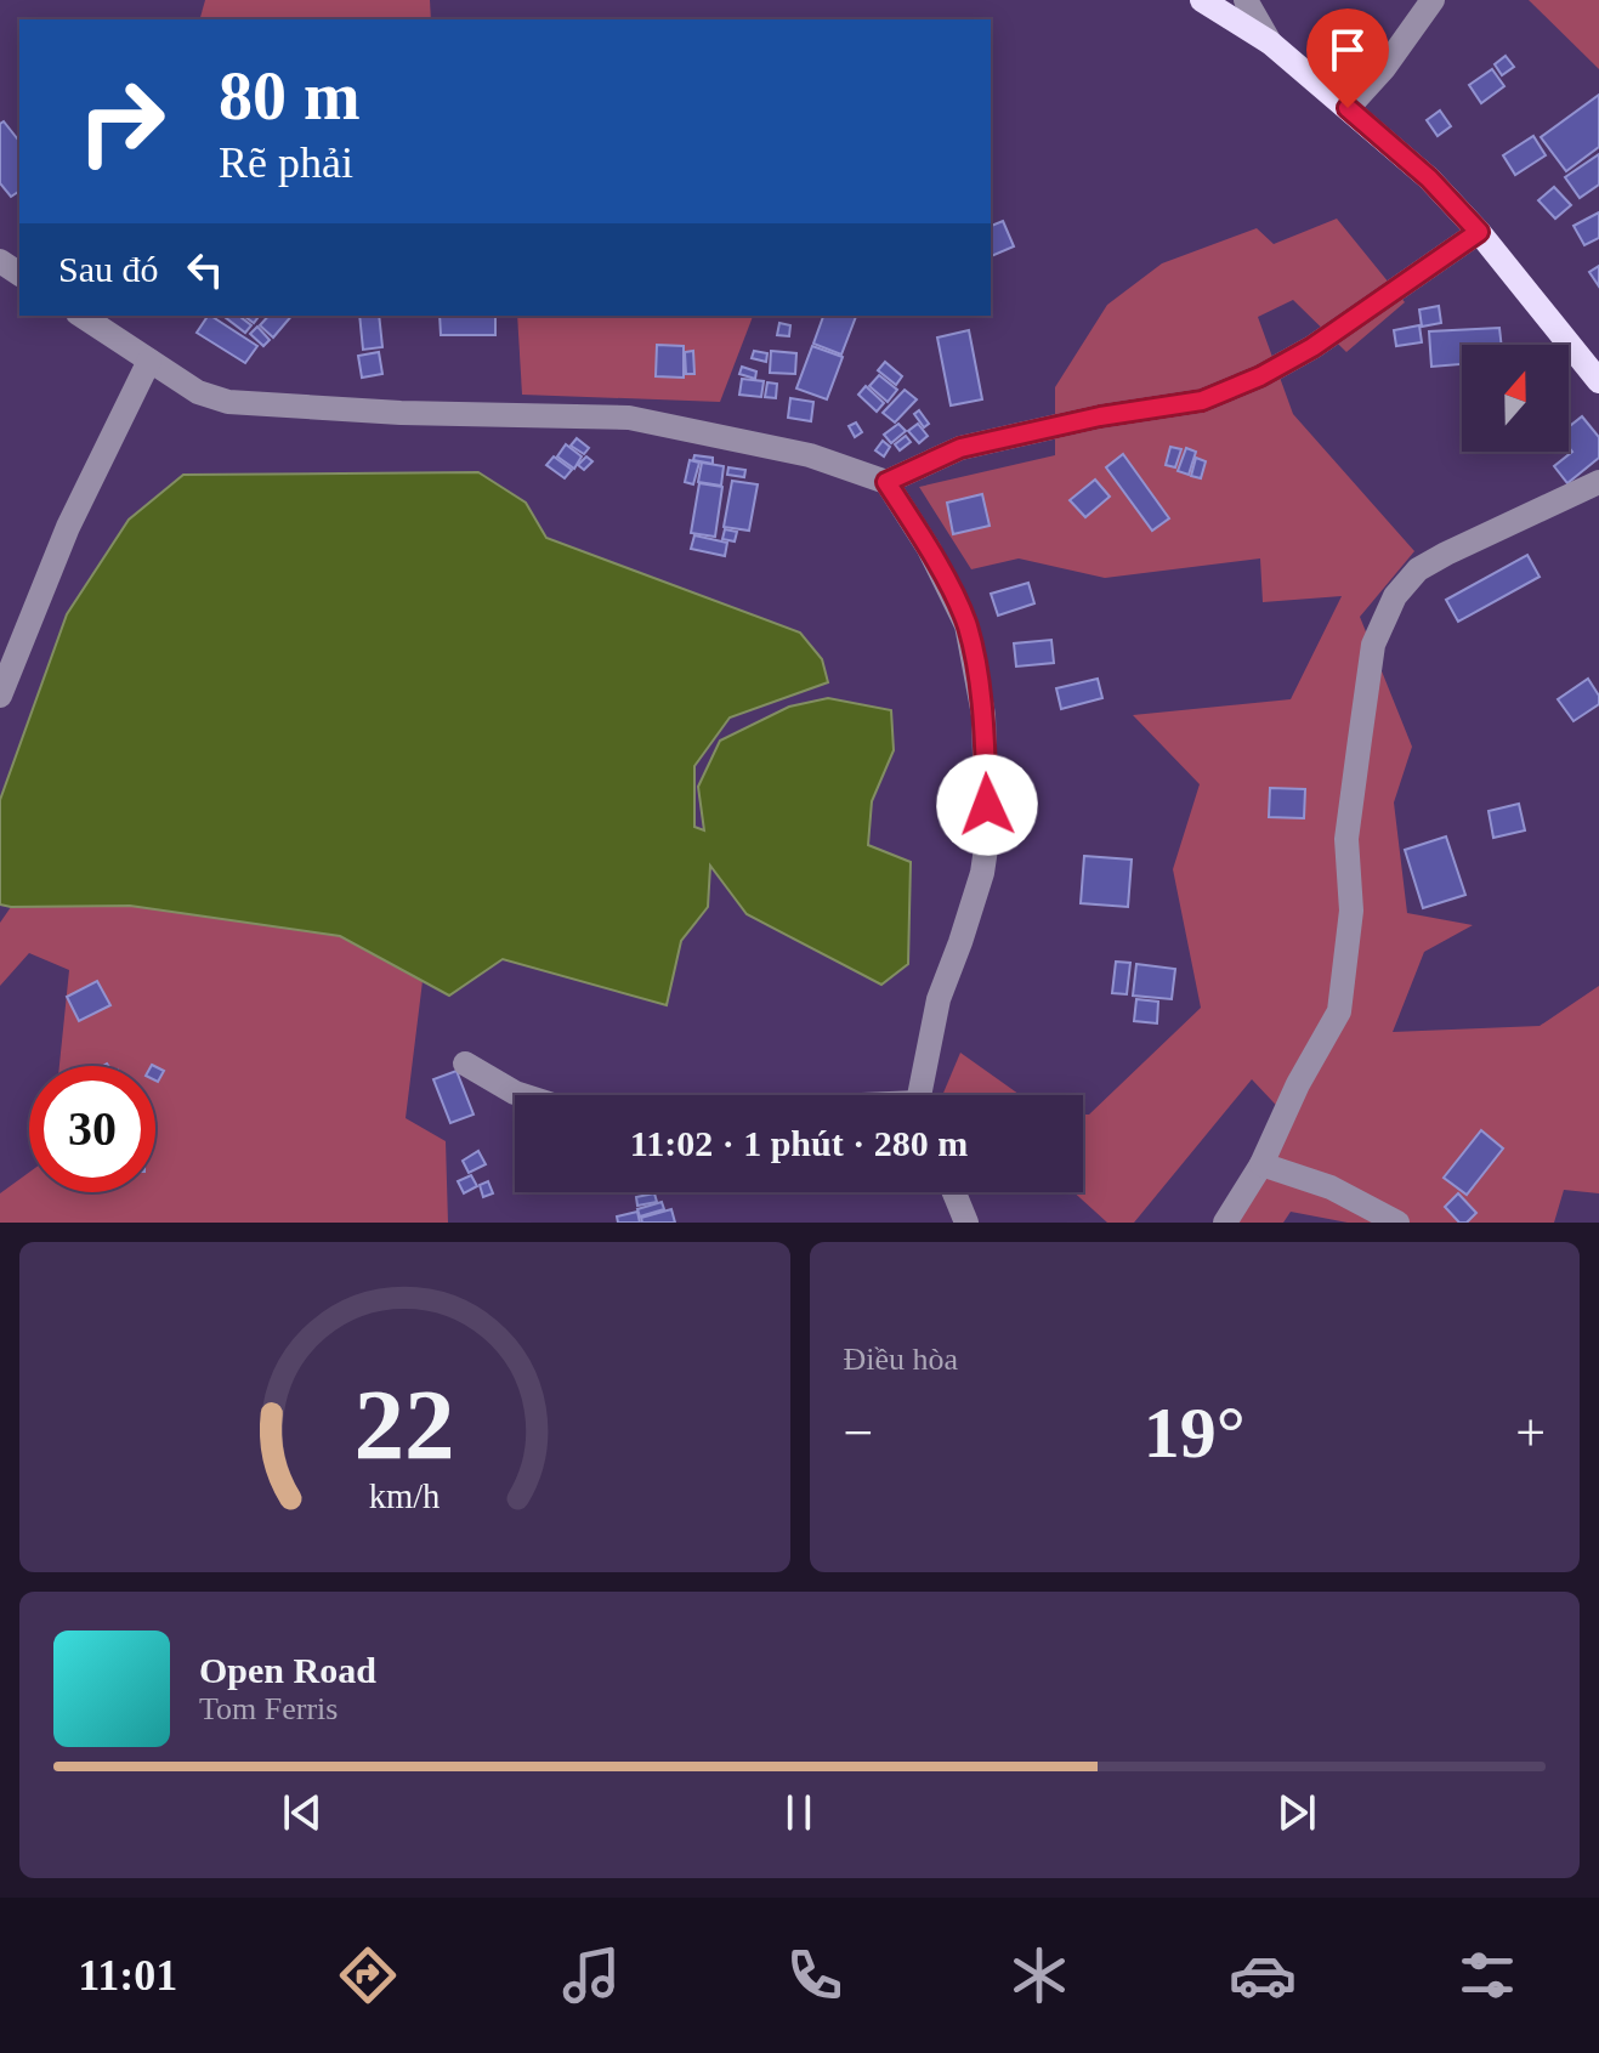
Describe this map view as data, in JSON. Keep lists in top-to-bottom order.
{
  "north": "top",
  "page": {
    "turn": ["80 m", "Rẽ phải"],
    "then": "Sau đó",
    "limit": "30",
    "trip": "11:02 · 1 phút · 280 m",
    "tile": "Điều hòa",
    "heat": ["−", "19°", "+"],
    "song": ["Open Road", "Tom Ferris"],
    "tabs": "11:01",
    "gauge": ["22", "km/h"]
  }
}
